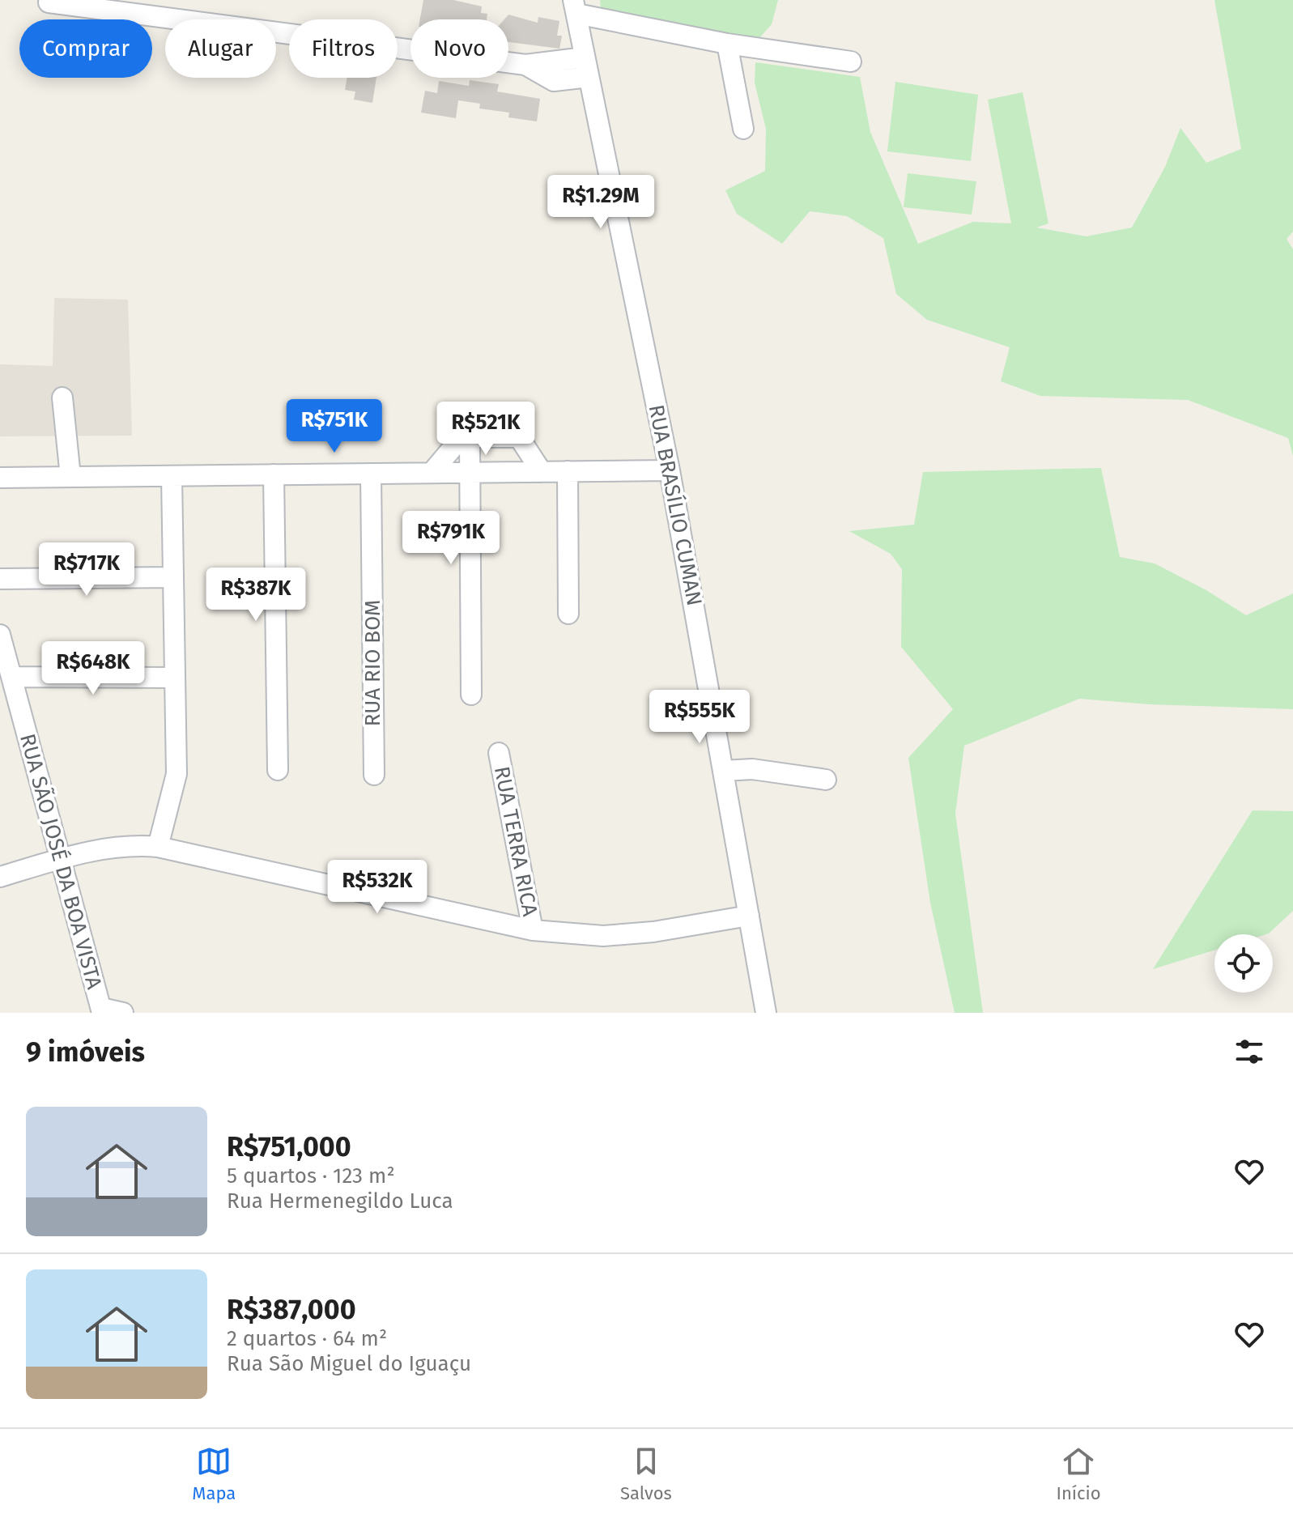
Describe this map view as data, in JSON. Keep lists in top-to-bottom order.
{
  "streets": {
    "street": [
      "RUA BRASÍLIO CUMAN",
      "RUA RIO BOM",
      "RUA TERRA RICA",
      "RUA SÃO JOSÉ DA BOA VISTA"
    ]
  },
  "page": {
    "chip": [
      "Comprar",
      "Alugar",
      "Filtros",
      "Novo"
    ],
    "price": [
      "R$1.29M",
      "R$751K",
      "R$521K",
      "R$791K",
      "R$717K",
      "R$387K",
      "R$648K",
      "R$555K",
      "R$532K"
    ],
    "heading": "9 imóveis",
    "list": [
      {
        "name": "R$751,000",
        "note": "5 quartos · 123 m² · Rua Hermenegildo Luca"
      },
      {
        "name": "R$387,000",
        "note": "2 quartos · 64 m² · Rua São Miguel do Iguaçu"
      }
    ],
    "tabs": ["Mapa", "Salvos", "Início"]
  }
}
